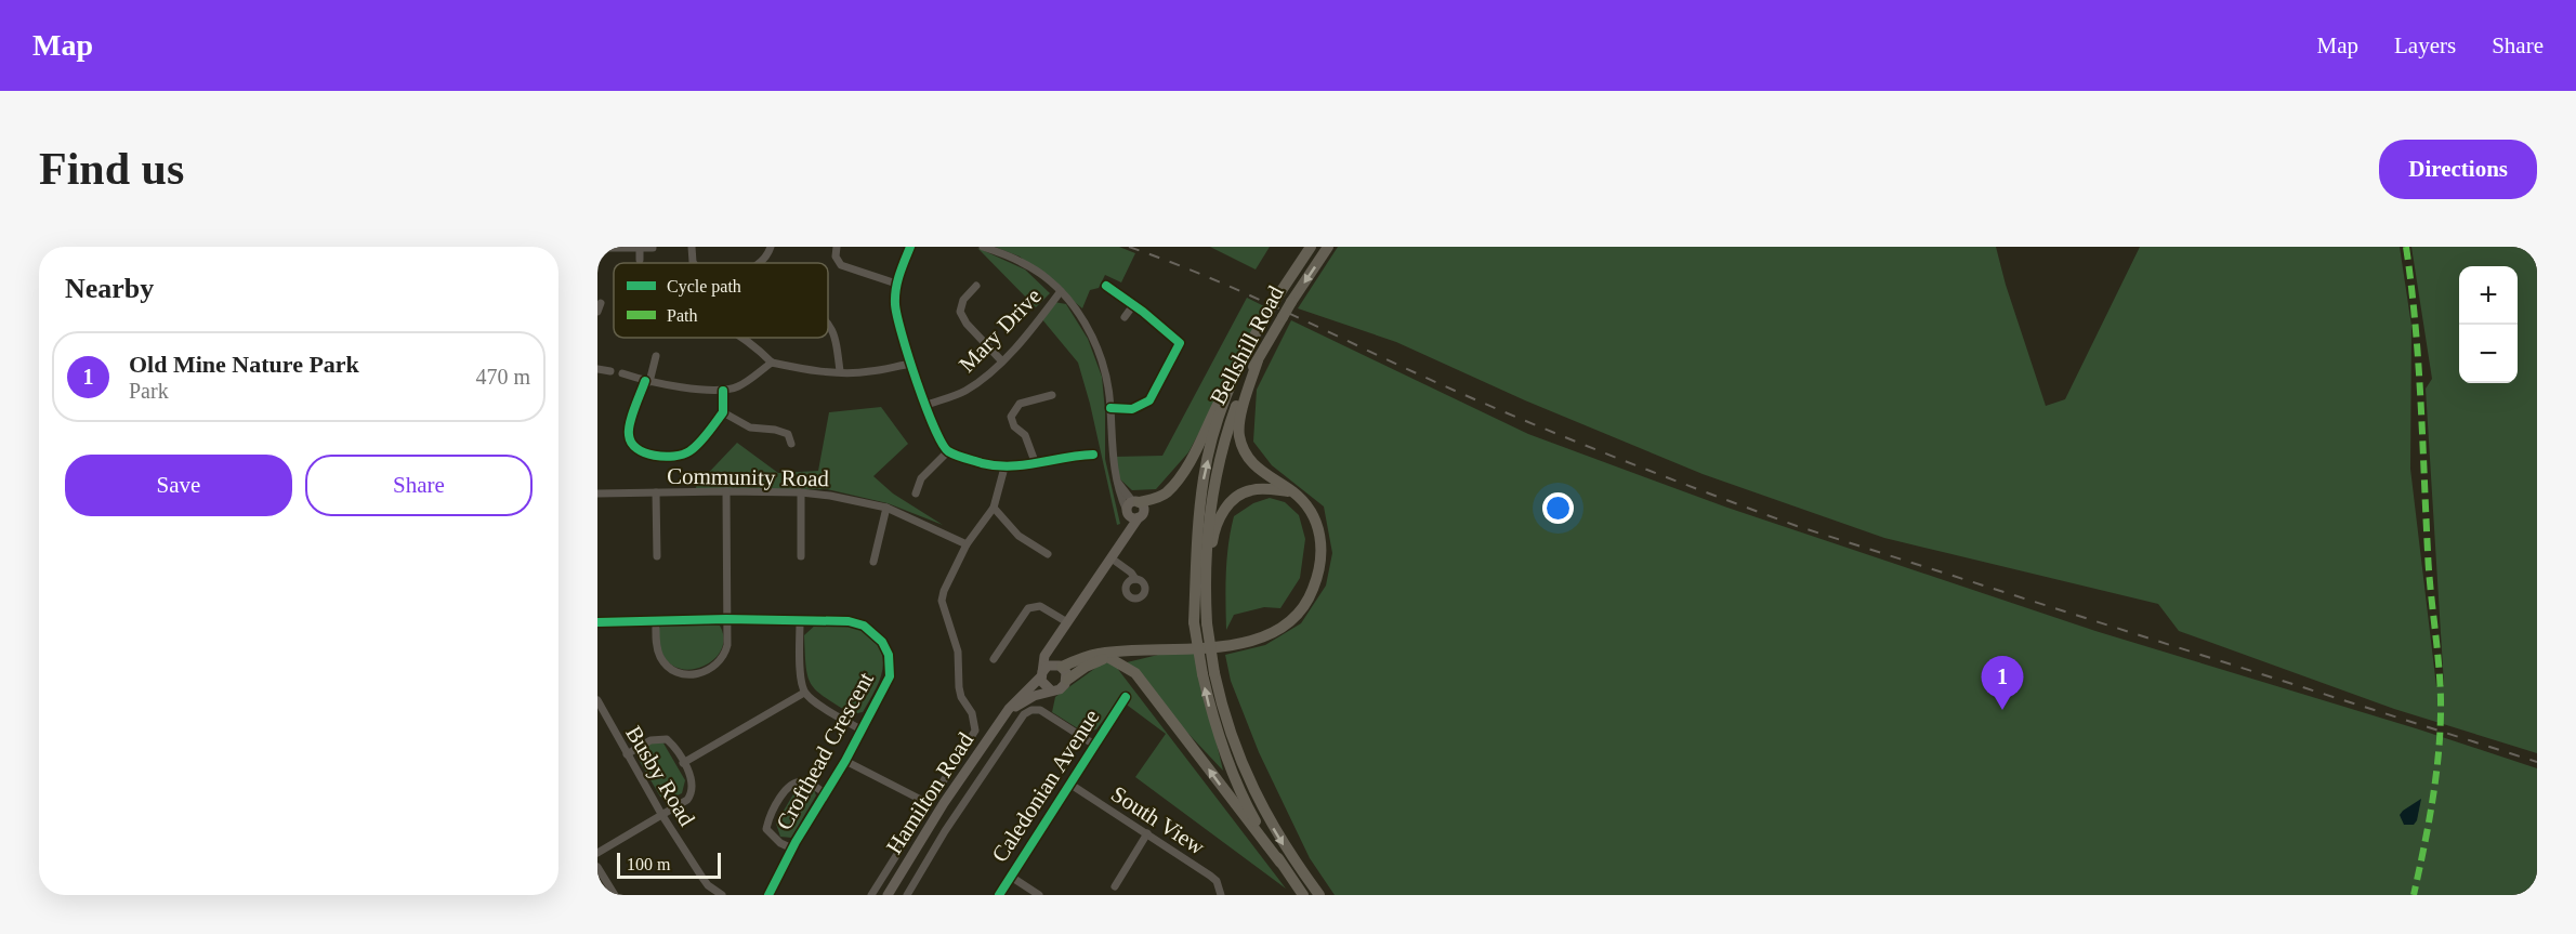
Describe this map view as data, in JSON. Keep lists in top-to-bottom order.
{
  "streets": {
    "highway": ["Bellshill Road"],
    "main road": ["Hamilton Road"],
    "street": [
      "Mary Drive",
      "Community Road",
      "Crofthead Crescent",
      "Busby Road",
      "Caledonian Avenue",
      "South View"
    ]
  },
  "crossings": [
    ["Caledonian Avenue", "South View"]
  ],
  "legend": ["Cycle path", "Path"],
  "scale_bar": "100 m",
  "page": {
    "header": "Map",
    "nav": ["Map", "Layers", "Share"],
    "buttons": [
      "Directions",
      ["Save", "Share"]
    ],
    "title": "Find us",
    "heading": "Nearby",
    "map_buttons": ["+", "−"],
    "list": [
      {
        "mark": "1",
        "name": "Old Mine Nature Park",
        "note": "Park",
        "value": "470 m"
      }
    ],
    "pins": "1",
    "scale": "100 m"
  }
}
